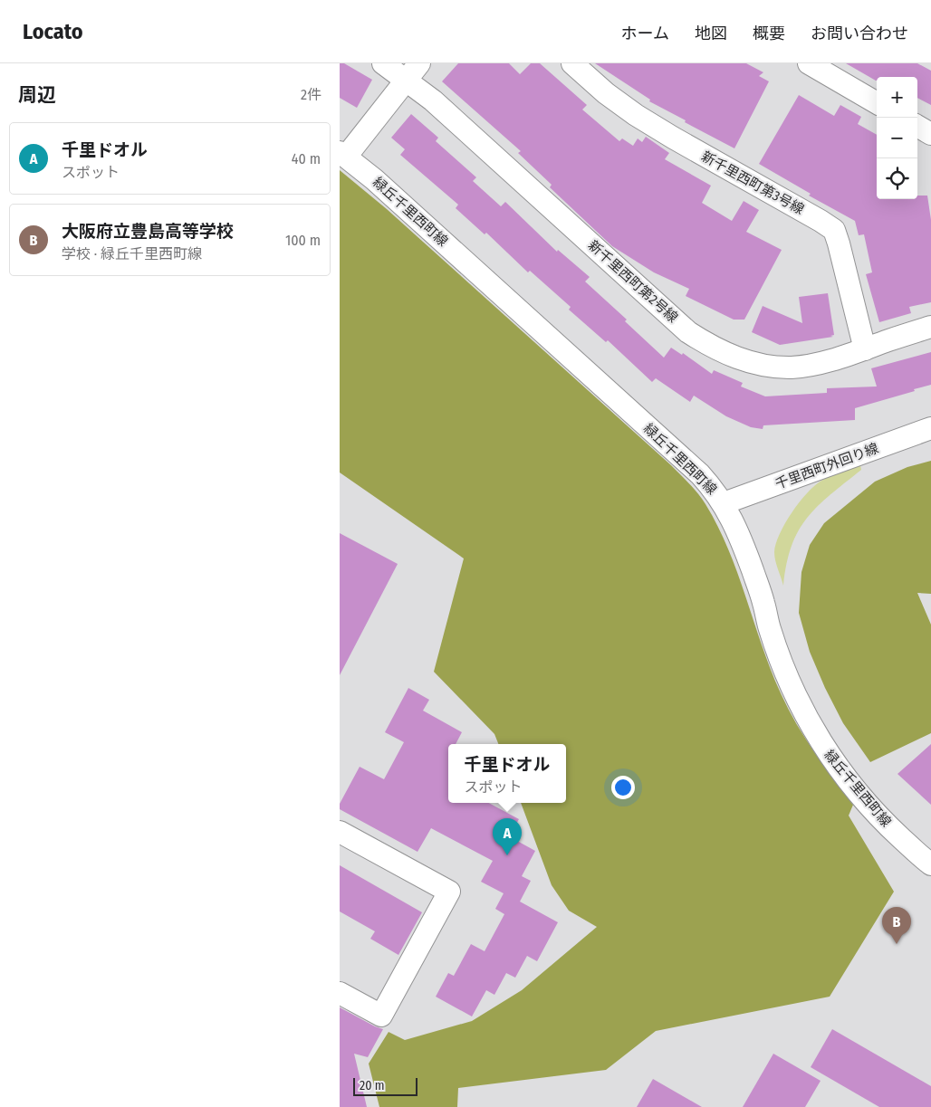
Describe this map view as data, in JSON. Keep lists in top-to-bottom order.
{
  "streets": {
    "street": [
      "新千里西町第3号線",
      "緑丘千里西町線",
      "新千里西町第2号線",
      "千里西町外回り線"
    ]
  },
  "crossings": [
    ["新千里西町第3号線", "新千里西町第2号線"],
    ["緑丘千里西町線", "千里西町外回り線"]
  ],
  "scale_bar": "20 m",
  "page": {
    "header": "Locato",
    "nav": [
      "ホーム",
      "地図",
      "概要",
      "お問い合わせ"
    ],
    "heading": ["周辺", "2件"],
    "map_buttons": ["+", "−"],
    "list": [
      {
        "mark": "A",
        "name": "千里ドオル",
        "note": "スポット",
        "value": "40 m"
      },
      {
        "mark": "B",
        "name": "大阪府立豊島高等学校",
        "note": "学校 · 緑丘千里西町線",
        "value": "100 m"
      }
    ],
    "popup": ["千里ドオル", "スポット"],
    "pins": ["A", "B"],
    "scale": "20 m"
  }
}
